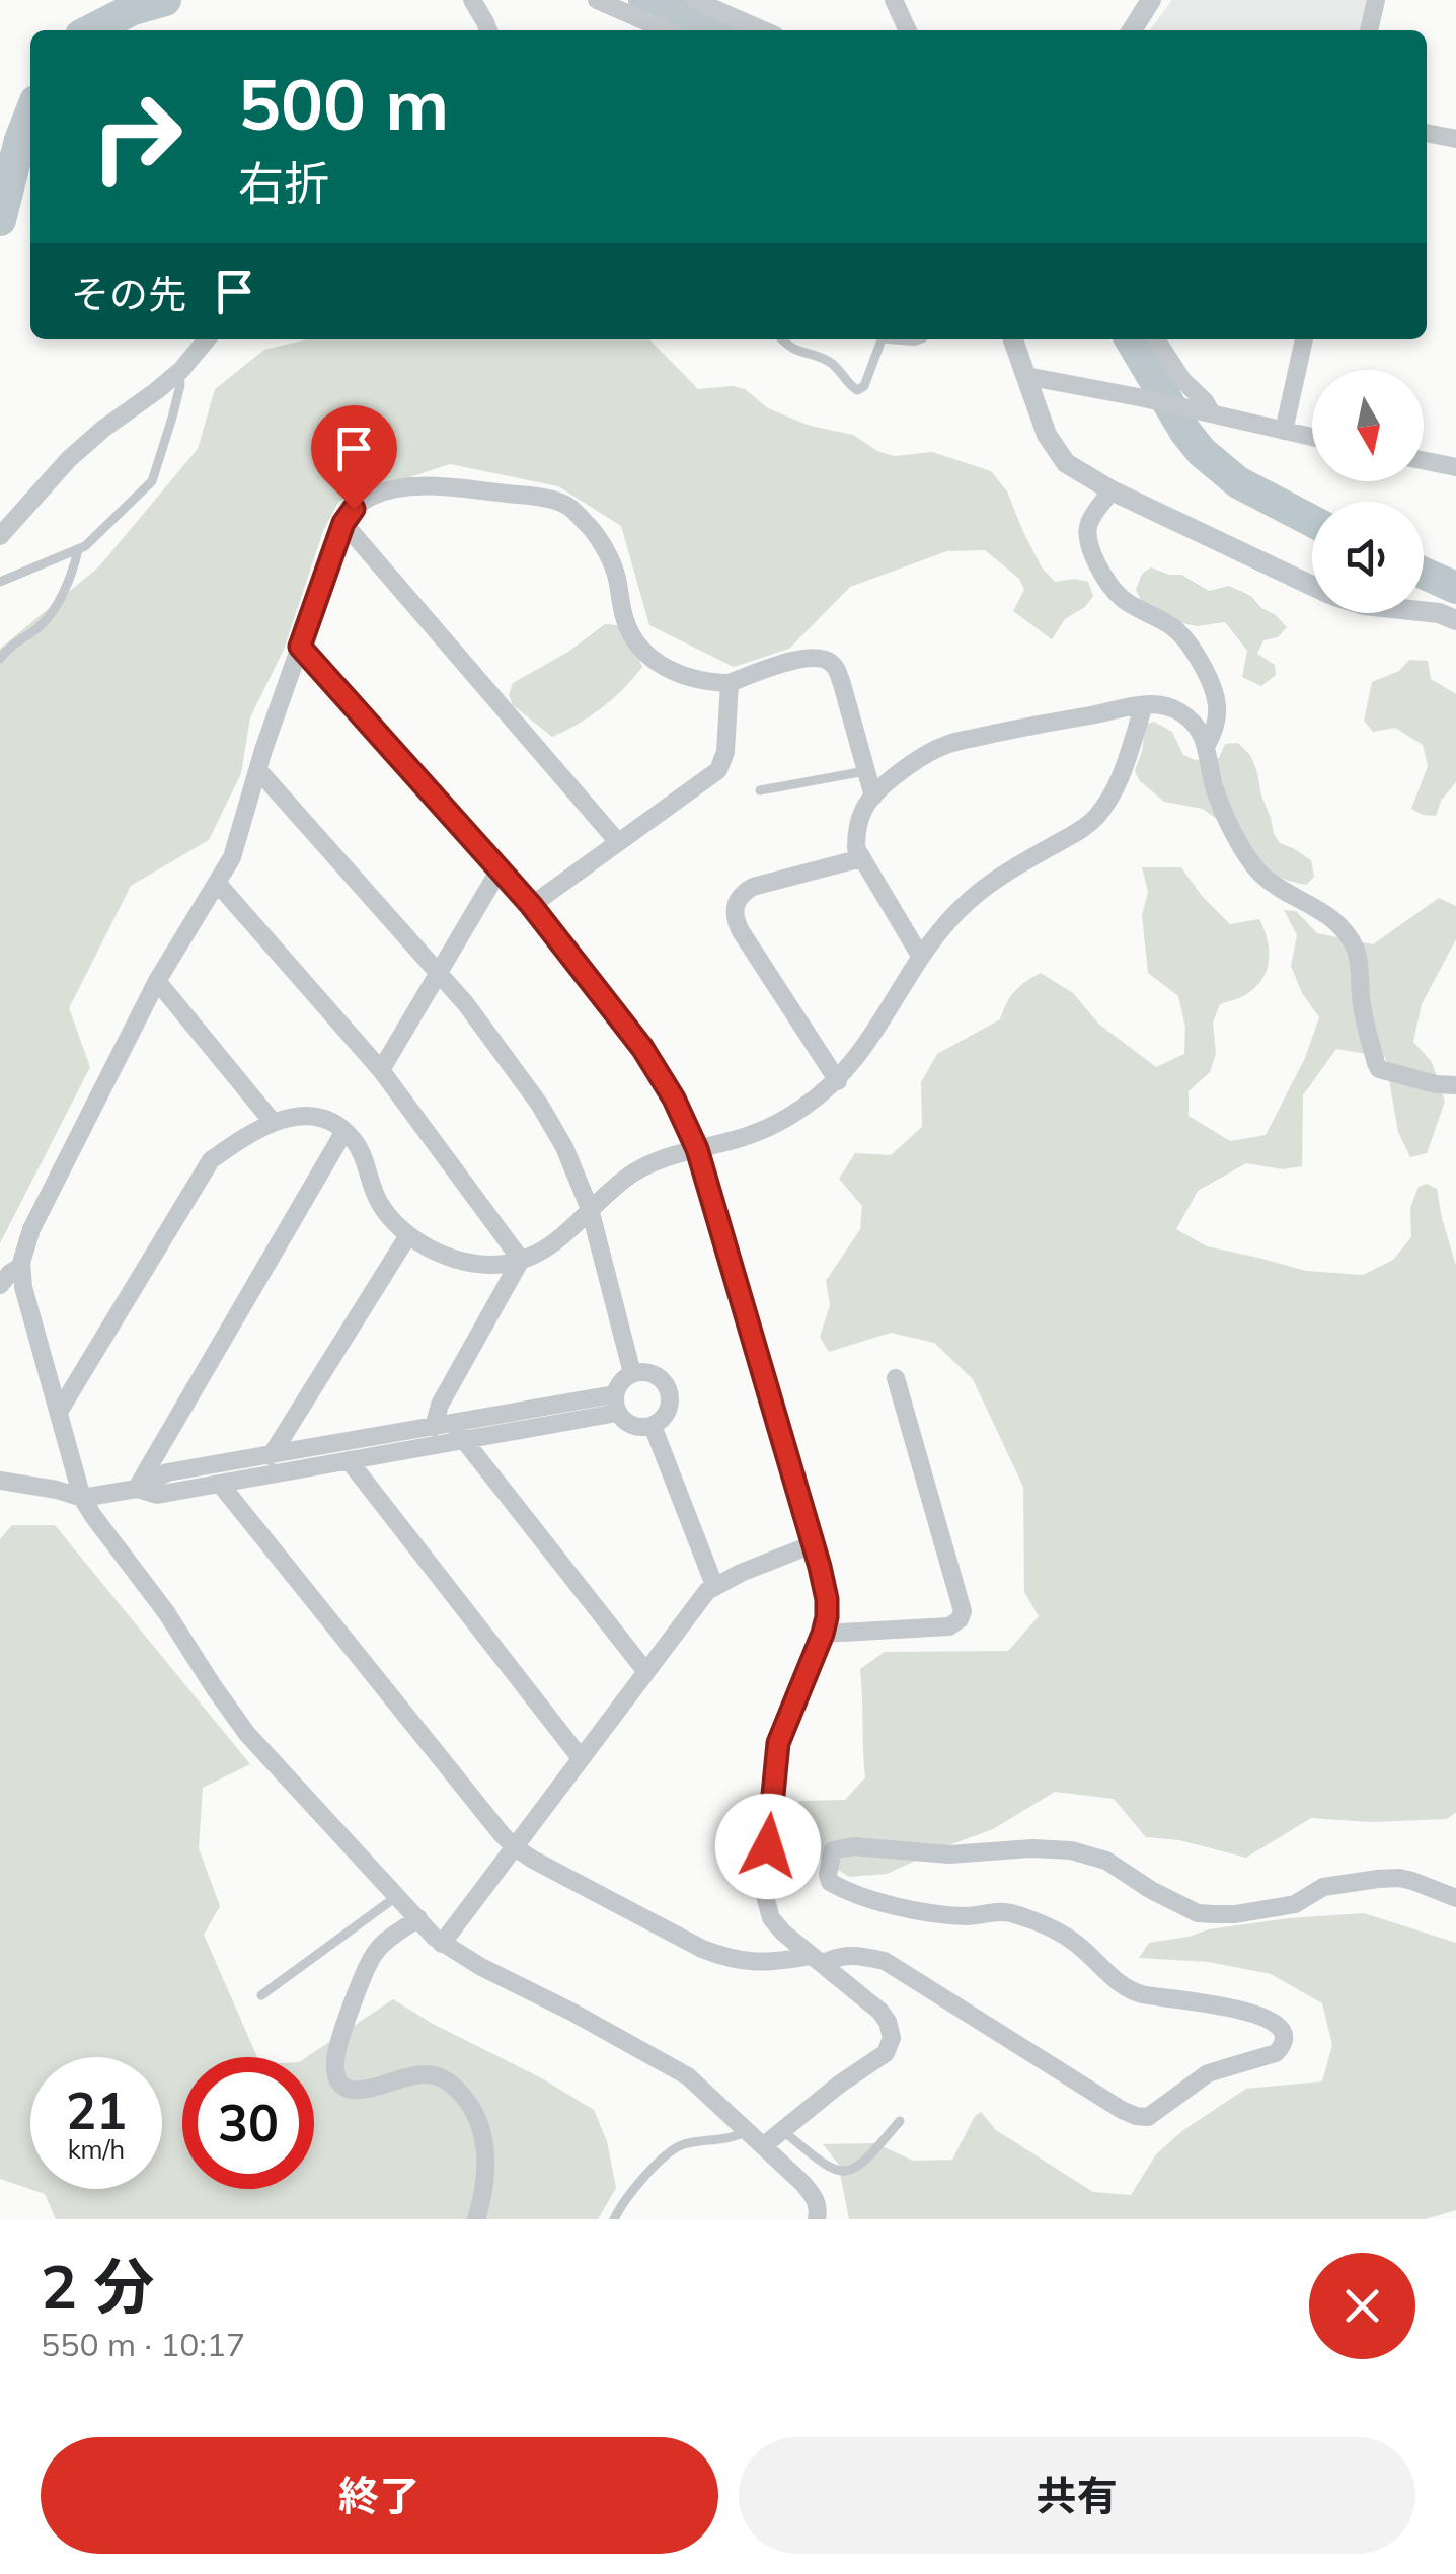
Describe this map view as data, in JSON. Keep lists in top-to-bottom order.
{
  "north": "bottom",
  "page": {
    "turn": ["500 m", "右折"],
    "then": "その先",
    "speed": "21 km/h",
    "limit": "30",
    "heading": ["2 分", "550 m · 10:17"],
    "buttons": ["終了", "共有"]
  }
}
